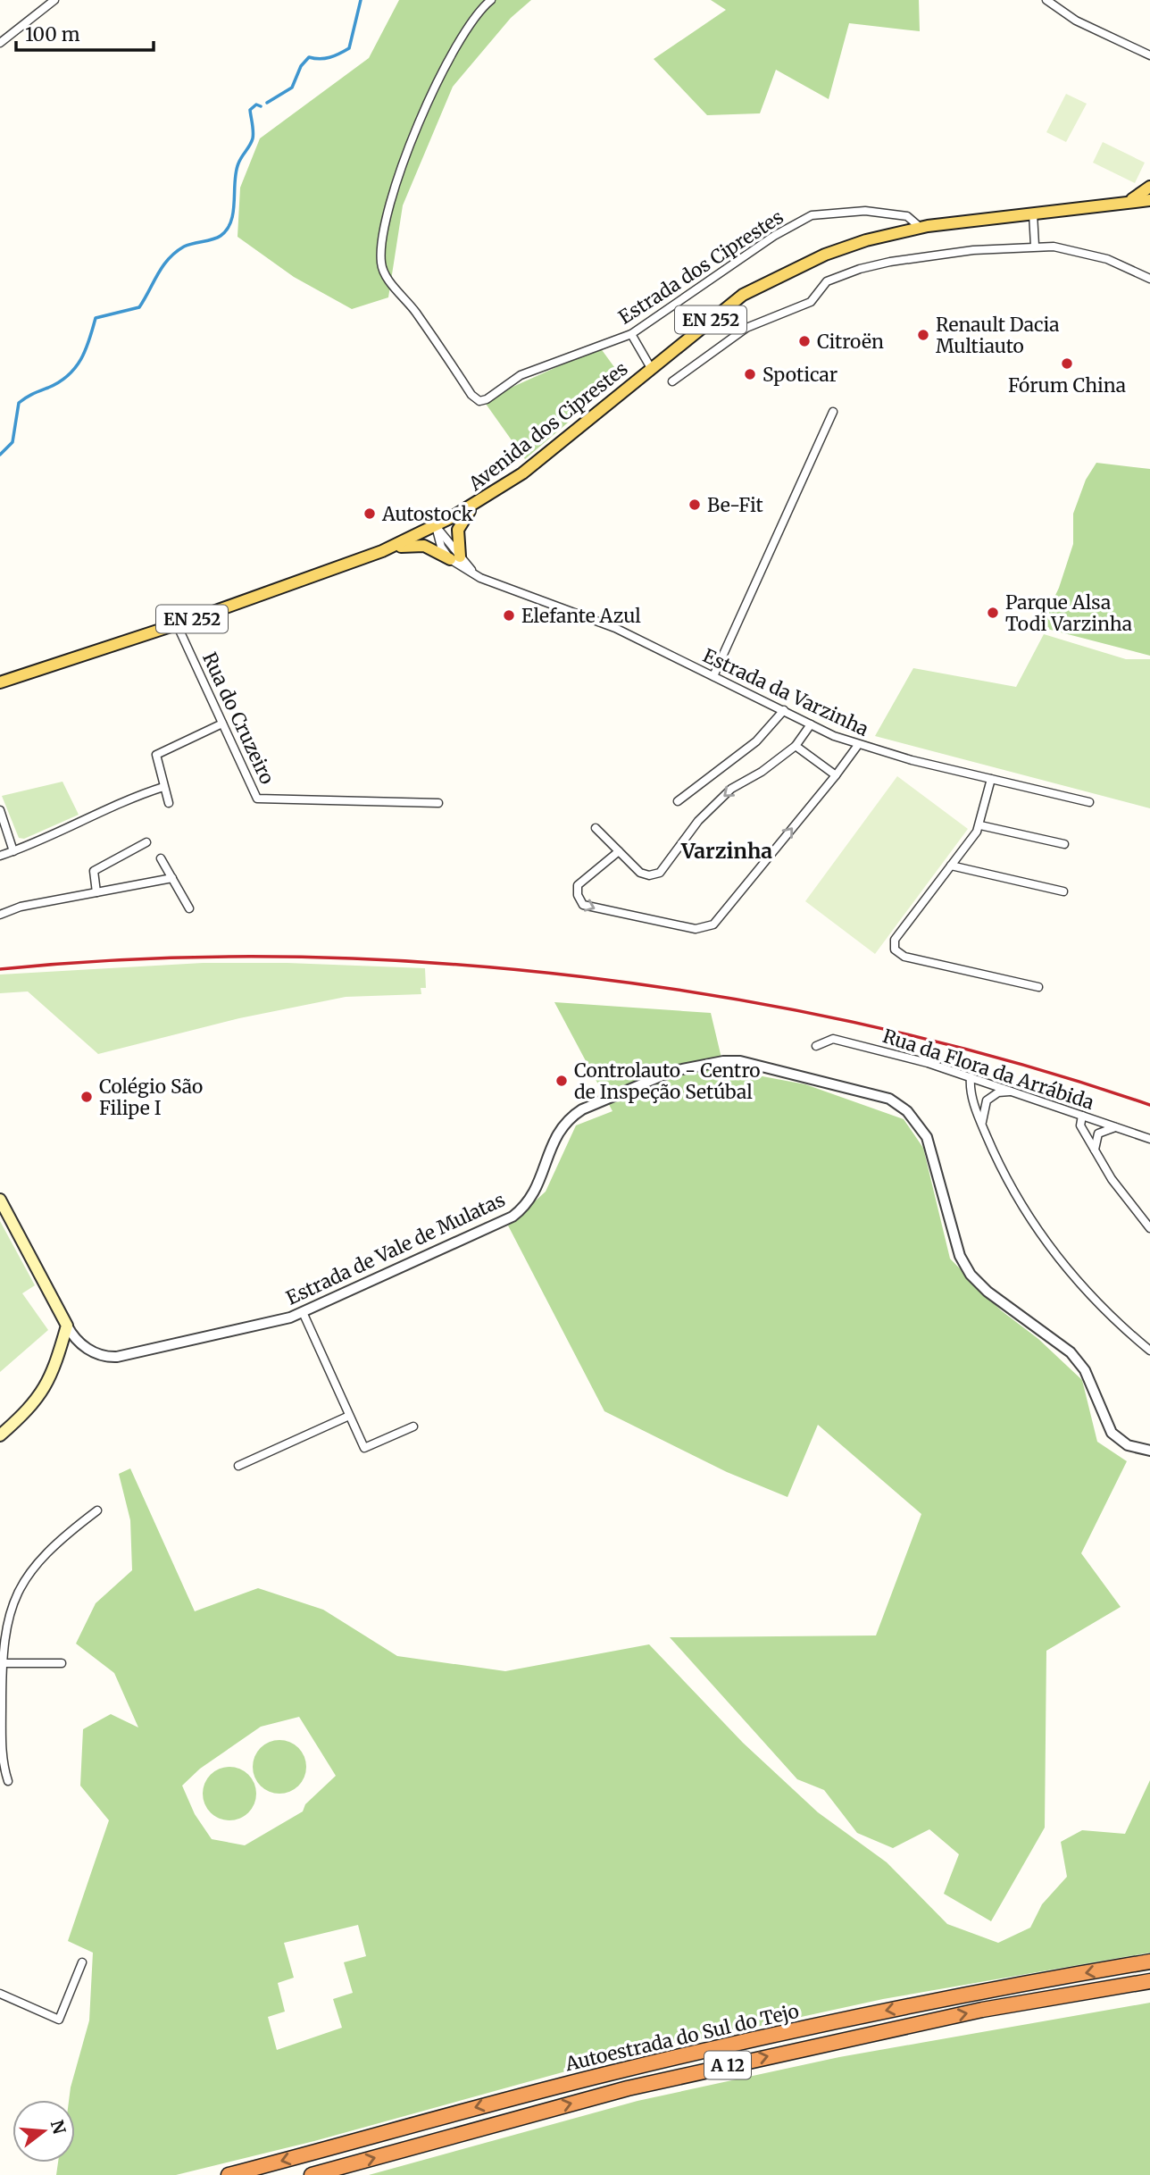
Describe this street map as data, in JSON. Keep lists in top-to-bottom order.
{
  "streets": {
    "highway": ["Autoestrada do Sul do Tejo", "A 12"],
    "main road": ["EN 252", "Avenida dos Ciprestes", "Estrada de Vale de Mulatas"],
    "street": [
      "Estrada dos Ciprestes",
      "Estrada da Varzinha",
      "Rua do Cruzeiro",
      "Rua da Flora da Arrábida"
    ]
  },
  "crossings": [
    ["Estrada dos Ciprestes", "Avenida dos Ciprestes"],
    ["EN 252", "Avenida dos Ciprestes"],
    ["Avenida dos Ciprestes", "Rua do Cruzeiro"]
  ],
  "districts": ["Varzinha"],
  "places": [
    "Renault Dacia Multiauto",
    "Citroën",
    "Fórum China",
    "Spoticar",
    "Be-Fit",
    "Autostock",
    "Parque Alsa Todi Varzinha",
    "Elefante Azul",
    "Controlauto - Centro de Inspeção Setúbal",
    "Colégio São Filipe I"
  ],
  "scale_bar": "100 m",
  "north": "right"
}
